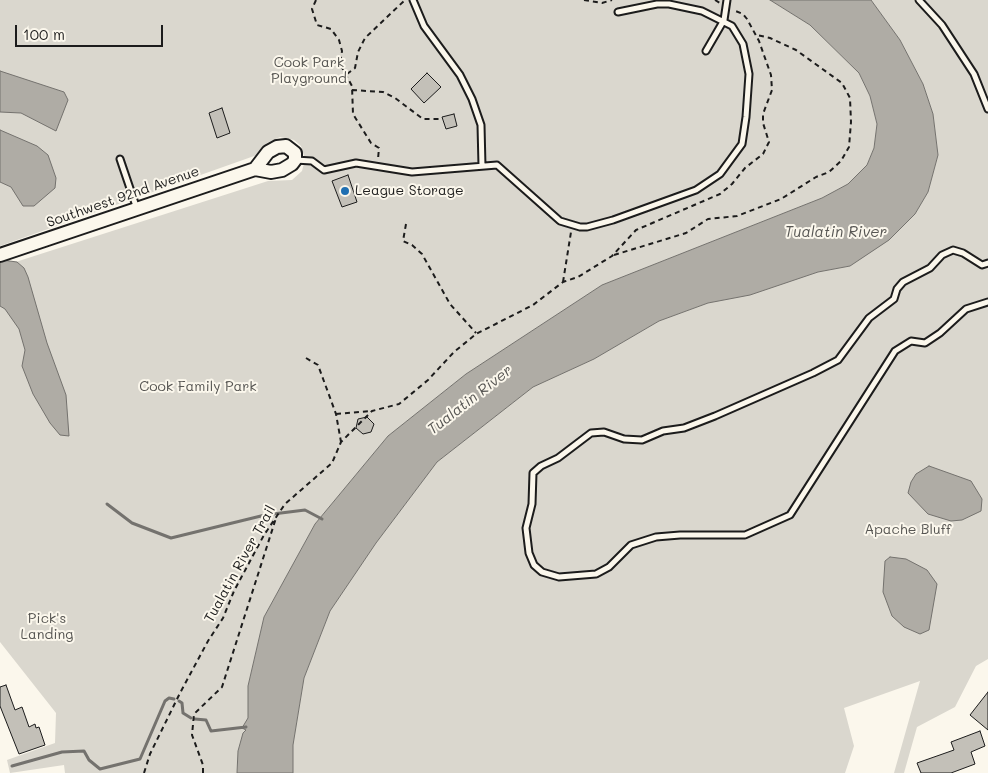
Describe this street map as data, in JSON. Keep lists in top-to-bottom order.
{
  "streets": {
    "street": ["Southwest 92nd Avenue"],
    "path": ["Tualatin River Trail"]
  },
  "water": ["Tualatin River"],
  "parks": [
    "Cook Park Playground",
    "Cook Family Park",
    "Apache Bluff",
    "Pick's Landing"
  ],
  "places": ["League Storage"],
  "scale_bar": "100 m"
}
